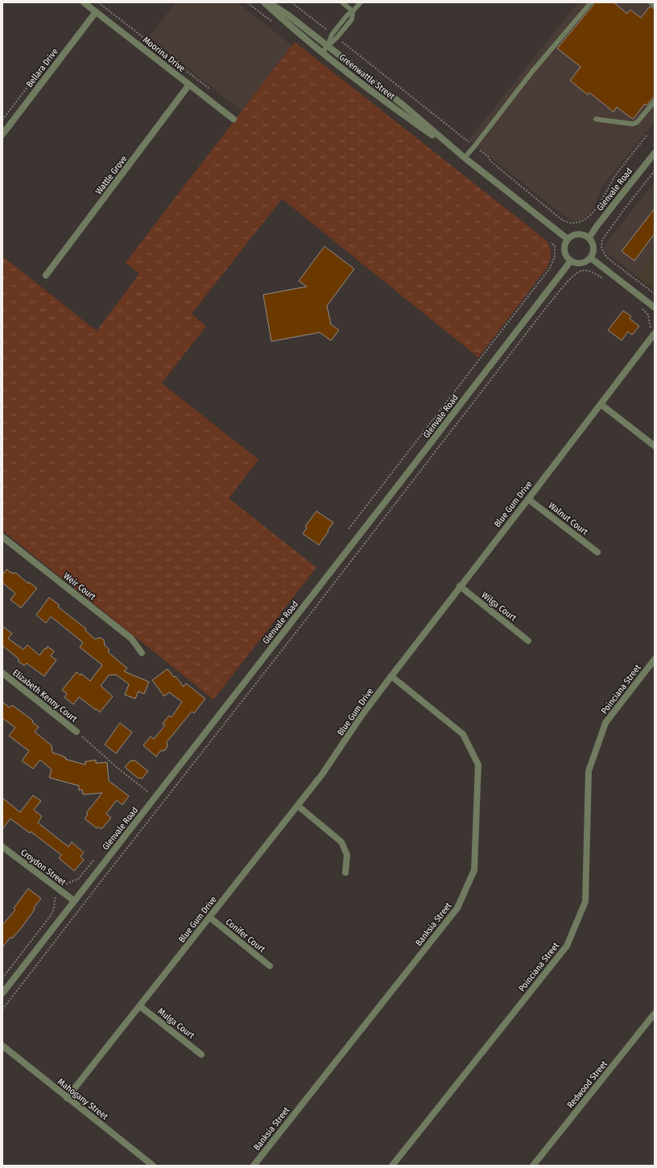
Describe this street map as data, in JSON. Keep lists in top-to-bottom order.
{
  "streets": {
    "street": [
      "Moorina Drive",
      "Bellara Drive",
      "Greenwattle Street",
      "Wattle Grove",
      "Glenvale Road",
      "Blue Gum Drive",
      "Walnut Court",
      "Weir Court",
      "Wilga Court",
      "Poinciana Street",
      "Elizabeth Kenny Court",
      "Croydon Street",
      "Banksia Street",
      "Conifer Court",
      "Mulga Court",
      "Redwood Street",
      "Mahogany Street"
    ]
  },
  "crossings": [
    ["Moorina Drive", "Bellara Drive"],
    ["Moorina Drive", "Wattle Grove"],
    ["Greenwattle Street", "Glenvale Road"],
    ["Glenvale Road", "Croydon Street"],
    ["Blue Gum Drive", "Walnut Court"],
    ["Blue Gum Drive", "Wilga Court"],
    ["Blue Gum Drive", "Banksia Street"],
    ["Blue Gum Drive", "Conifer Court"],
    ["Blue Gum Drive", "Mulga Court"],
    ["Blue Gum Drive", "Mahogany Street"]
  ]
}
